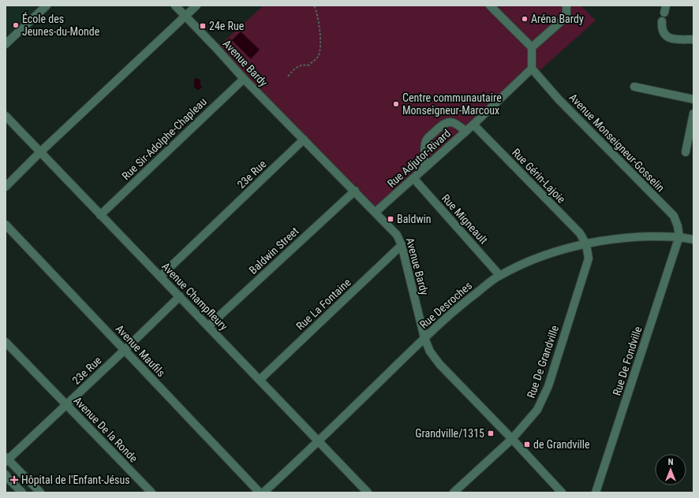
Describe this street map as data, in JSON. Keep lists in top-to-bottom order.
{
  "streets": {
    "street": [
      "Avenue Bardy",
      "Rue Sir-Adolphe-Chapleau",
      "Avenue Monseigneur-Gosselin",
      "Rue Adjutor-Rivard",
      "23e Rue",
      "Rue Gérin-Lajoie",
      "Rue Migneault",
      "Baldwin Street",
      "Avenue Champfleury",
      "Rue La Fontaine",
      "Rue Desroches",
      "Avenue Maufils",
      "Rue De Fondville",
      "Rue De Grandville",
      "Avenue De la Ronde"
    ]
  },
  "crossings": [
    ["Avenue Bardy", "Rue Sir-Adolphe-Chapleau"],
    ["Avenue Bardy", "Rue Adjutor-Rivard"],
    ["Avenue Bardy", "23e Rue"],
    ["Avenue Bardy", "Baldwin Street"],
    ["Avenue Bardy", "Rue La Fontaine"],
    ["Avenue Bardy", "Rue Desroches"],
    ["Avenue Bardy", "Rue De Grandville"],
    ["Rue Sir-Adolphe-Chapleau", "Avenue Champfleury"],
    ["Avenue Monseigneur-Gosselin", "Rue Adjutor-Rivard"],
    ["Avenue Monseigneur-Gosselin", "Rue Desroches"],
    ["Avenue Monseigneur-Gosselin", "Rue De Fondville"],
    ["Rue Adjutor-Rivard", "Rue Gérin-Lajoie"],
    ["Rue Adjutor-Rivard", "Rue Migneault"],
    ["23e Rue", "Avenue Champfleury"],
    ["23e Rue", "Avenue Maufils"],
    ["23e Rue", "Avenue De la Ronde"],
    ["Rue Gérin-Lajoie", "Rue Desroches"],
    ["Rue Gérin-Lajoie", "Rue De Grandville"],
    ["Rue Migneault", "Rue Desroches"],
    ["Baldwin Street", "Avenue Champfleury"],
    ["Avenue Champfleury", "Rue La Fontaine"],
    ["Avenue Champfleury", "Rue Desroches"],
    ["Rue Desroches", "Rue De Fondville"],
    ["Rue Desroches", "Rue De Grandville"]
  ],
  "places": {
    "other": ["Aréna Bardy", "École des Jeunes-du-Monde", "Centre communautaire Monseigneur-Marcoux"],
    "transit": [
      "24e Rue",
      "Baldwin",
      "Grandville/1315",
      "de Grandville"
    ],
    "health": ["Hôpital de l'Enfant-Jésus"]
  },
  "north": "top"
}
